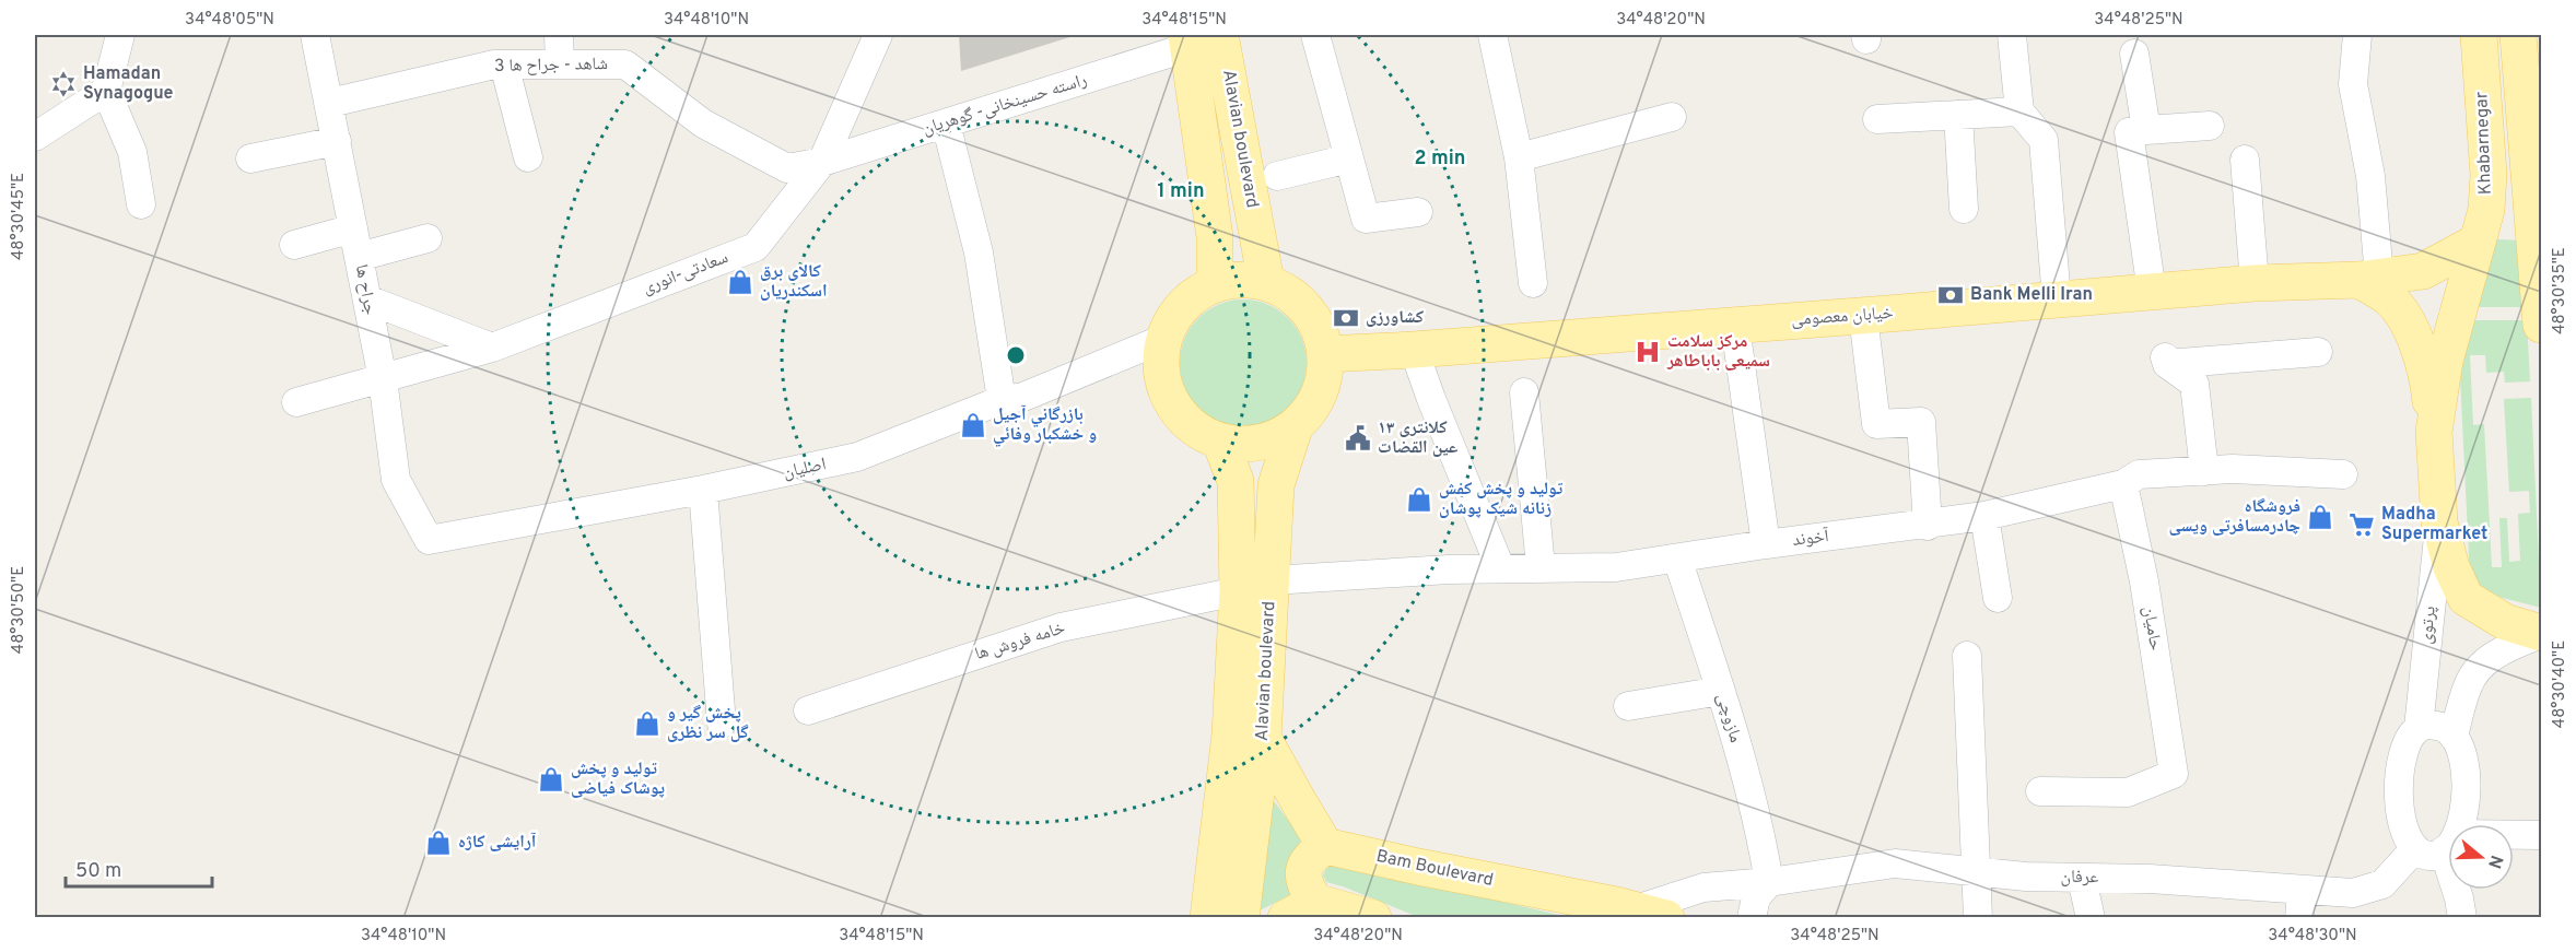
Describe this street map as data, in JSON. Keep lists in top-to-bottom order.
{
  "streets": {
    "main road": [
      "Alavian boulevard",
      "Khabarnegar",
      "خیابان معصومی",
      "Bam Boulevard"
    ],
    "street": [
      "شاهد - جراح ها 3",
      "راسته حسینخانی- گوهریان",
      "سعادتی-انوری",
      "جراح ها",
      "اصلیان",
      "آخوند",
      "پرتوی",
      "حامیان",
      "خامه فروش ها",
      "مازوچی",
      "عرفان"
    ]
  },
  "crossings": [
    ["شاهد - جراح ها 3", "راسته حسینخانی- گوهریان"],
    ["شاهد - جراح ها 3", "سعادتی-انوری"],
    ["شاهد - جراح ها 3", "جراح ها"],
    ["راسته حسینخانی- گوهریان", "Alavian boulevard"],
    ["راسته حسینخانی- گوهریان", "سعادتی-انوری"],
    ["Alavian boulevard", "خیابان معصومی"],
    ["Alavian boulevard", "اصلیان"],
    ["Alavian boulevard", "آخوند"],
    ["Alavian boulevard", "خامه فروش ها"],
    ["سعادتی-انوری", "جراح ها"],
    ["جراح ها", "اصلیان"],
    ["خیابان معصومی", "اصلیان"],
    ["آخوند", "حامیان"],
    ["آخوند", "مازوچی"],
    ["پرتوی", "عرفان"],
    ["مازوچی", "عرفان"],
    ["Bam Boulevard", "عرفان"]
  ],
  "places": {
    "synagogue": ["Hamadan Synagogue"],
    "shop": [
      "کالای برق اسکندریان",
      "بازرگاني آجيل و خشكبار وفائي",
      "تولید و پخش کفش زنانه شیک پوشان",
      "فروشگاه چادرمسافرتی ویسی",
      "پخش گیر و گل سر نظری",
      "تولید و پخش پوشاک فیاضی",
      "آرایشی کاژه"
    ],
    "bank": ["Bank Melli Iran", "کشاورزی"],
    "hospital": ["مرکز سلامت سمیعی باباطاهر"],
    "public building": ["کلانتری ۱۳ عین القضات"],
    "supermarket": ["Madha Supermarket"]
  },
  "scale_bar": "50 m",
  "north": "right",
  "coordinates": [
    "34°48'05\"N",
    "34°48'10\"N",
    "34°48'15\"N",
    "34°48'20\"N",
    "34°48'25\"N",
    "48°30'45\"E",
    "48°30'35\"E",
    "48°30'50\"E",
    "48°30'40\"E",
    "34°48'30\"N"
  ],
  "rings": ["2 min", "1 min"]
}
